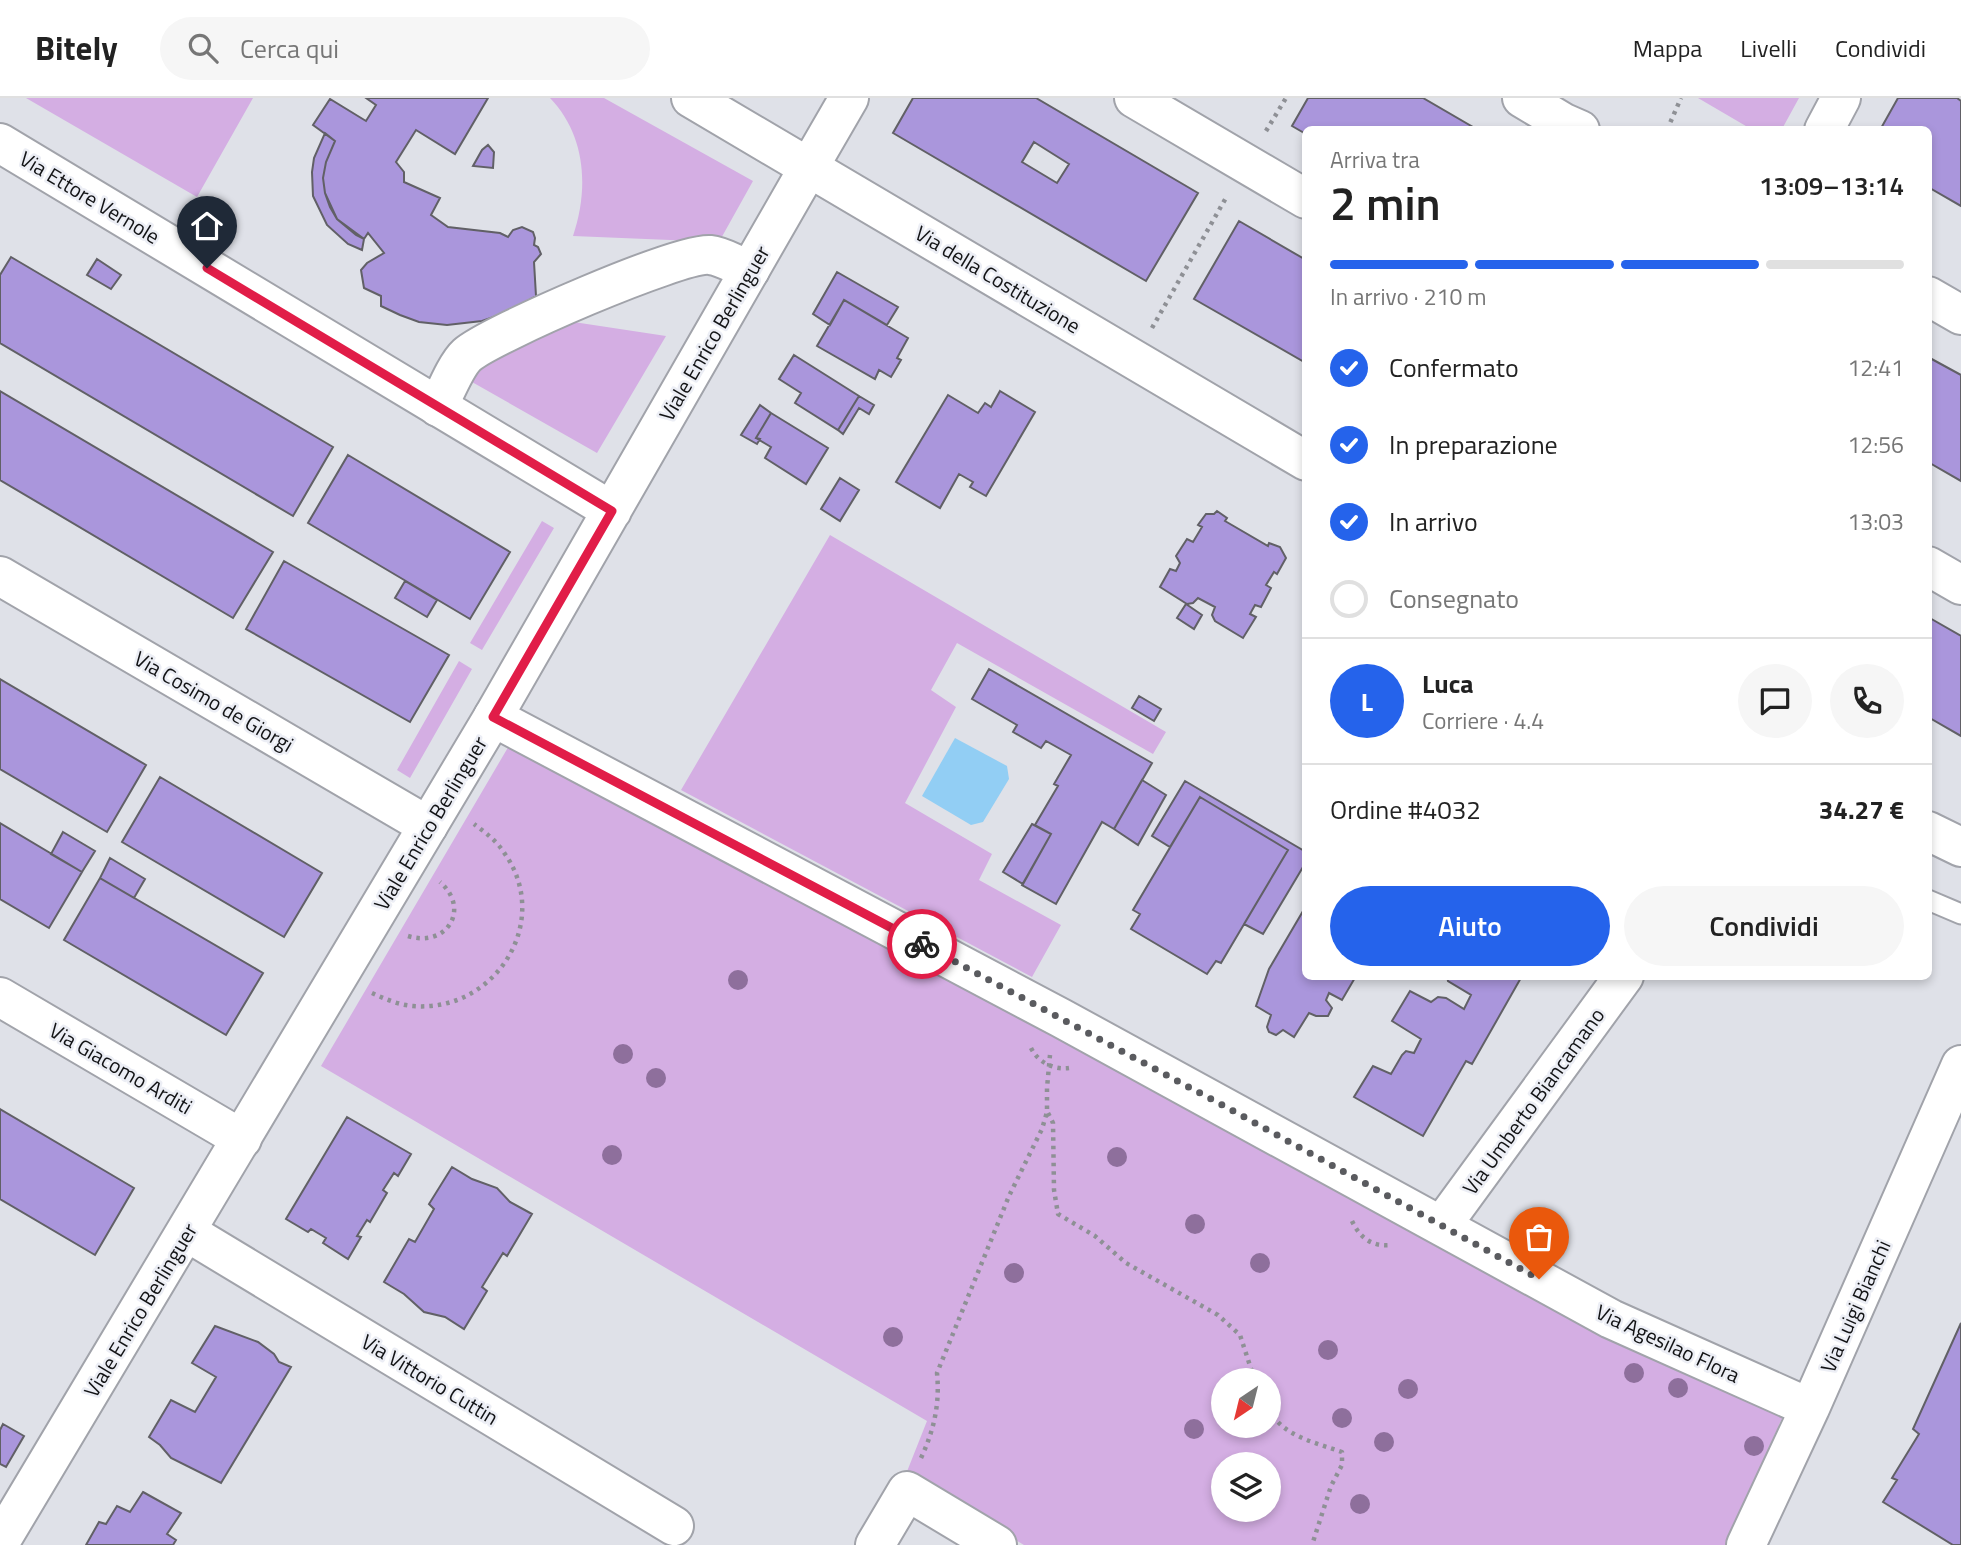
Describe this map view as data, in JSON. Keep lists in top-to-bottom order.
{
  "streets": {
    "street": [
      "Via Ettore Vernole",
      "Via della Costituzione",
      "Viale Enrico Berlinguer",
      "Via Cosimo de Giorgi",
      "Via Giacomo Arditi",
      "Via Umberto Biancamano",
      "Via Luigi Bianchi",
      "Via Agesilao Flora",
      "Via Vittorio Cuttin"
    ]
  },
  "crossings": [
    ["Via Ettore Vernole", "Viale Enrico Berlinguer"],
    ["Via della Costituzione", "Viale Enrico Berlinguer"],
    ["Viale Enrico Berlinguer", "Via Cosimo de Giorgi"],
    ["Viale Enrico Berlinguer", "Via Giacomo Arditi"],
    ["Viale Enrico Berlinguer", "Via Agesilao Flora"],
    ["Viale Enrico Berlinguer", "Via Vittorio Cuttin"],
    ["Via Umberto Biancamano", "Via Agesilao Flora"],
    ["Via Luigi Bianchi", "Via Agesilao Flora"]
  ],
  "north": "bottom left",
  "page": {
    "header": "Bitely",
    "search": "Cerca qui",
    "nav": ["Mappa", "Livelli", "Condividi"],
    "heading": ["2 min", "Arriva tra", "13:09–13:14"],
    "panel": [
      "Luca",
      "Corriere · 4.4",
      "Ordine #4032",
      "34.27 €"
    ],
    "bar": "In arrivo · 210 m",
    "list": [
      ["Confermato", "12:41"],
      ["In preparazione", "12:56"],
      ["In arrivo", "13:03"],
      "Consegnato"
    ],
    "round": "L",
    "buttons": ["Aiuto", "Condividi"]
  }
}
